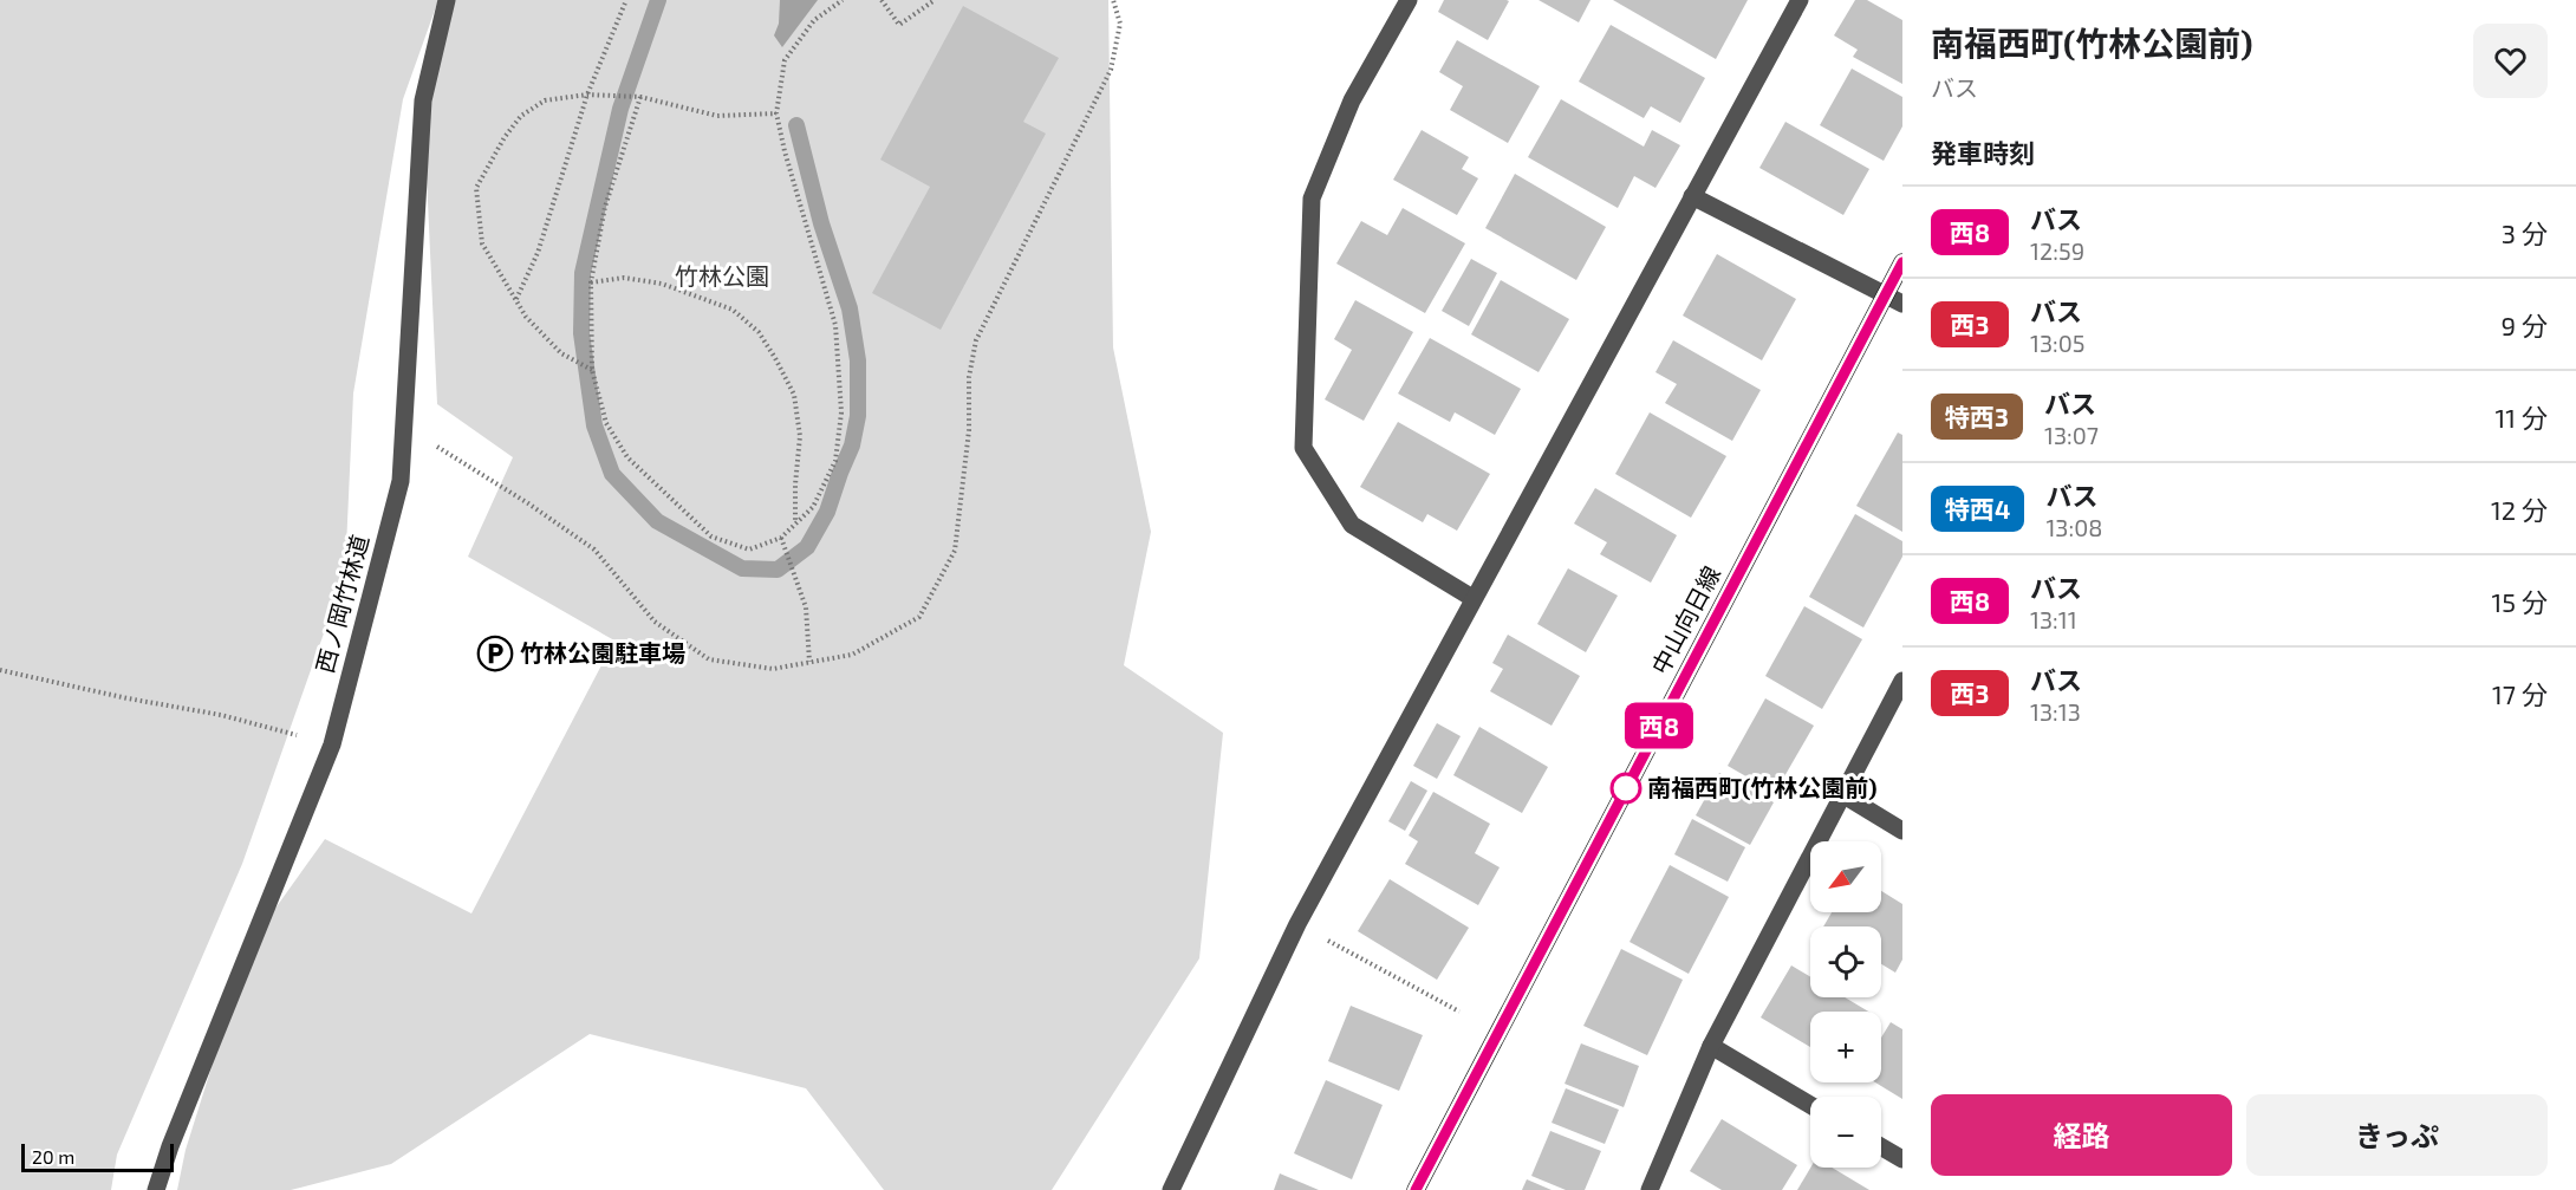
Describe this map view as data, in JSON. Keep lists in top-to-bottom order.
{
  "streets": {
    "main road": ["中山向日線"],
    "street": ["西ノ岡竹林道"]
  },
  "parks": ["竹林公園"],
  "places": {
    "parking": ["竹林公園駐車場"],
    "other": ["南福西町(竹林公園前)"]
  },
  "lines": ["bus line 西8"],
  "scale_bar": "20 m",
  "north": "bottom left",
  "page": {
    "on_map": "西8",
    "heading": [
      ["南福西町(竹林公園前)", "バス"],
      "発車時刻"
    ],
    "list": [
      {
        "mark": "西8",
        "name": "バス",
        "note": "12:59",
        "value": "3 分"
      },
      {
        "mark": "西3",
        "name": "バス",
        "note": "13:05",
        "value": "9 分"
      },
      {
        "mark": "特西3",
        "name": "バス",
        "note": "13:07",
        "value": "11 分"
      },
      {
        "mark": "特西4",
        "name": "バス",
        "note": "13:08",
        "value": "12 分"
      },
      {
        "mark": "西8",
        "name": "バス",
        "note": "13:11",
        "value": "15 分"
      },
      {
        "mark": "西3",
        "name": "バス",
        "note": "13:13",
        "value": "17 分"
      }
    ],
    "map_buttons": ["+", "−"],
    "buttons": ["経路", "きっぷ"],
    "scale": "20 m"
  }
}
